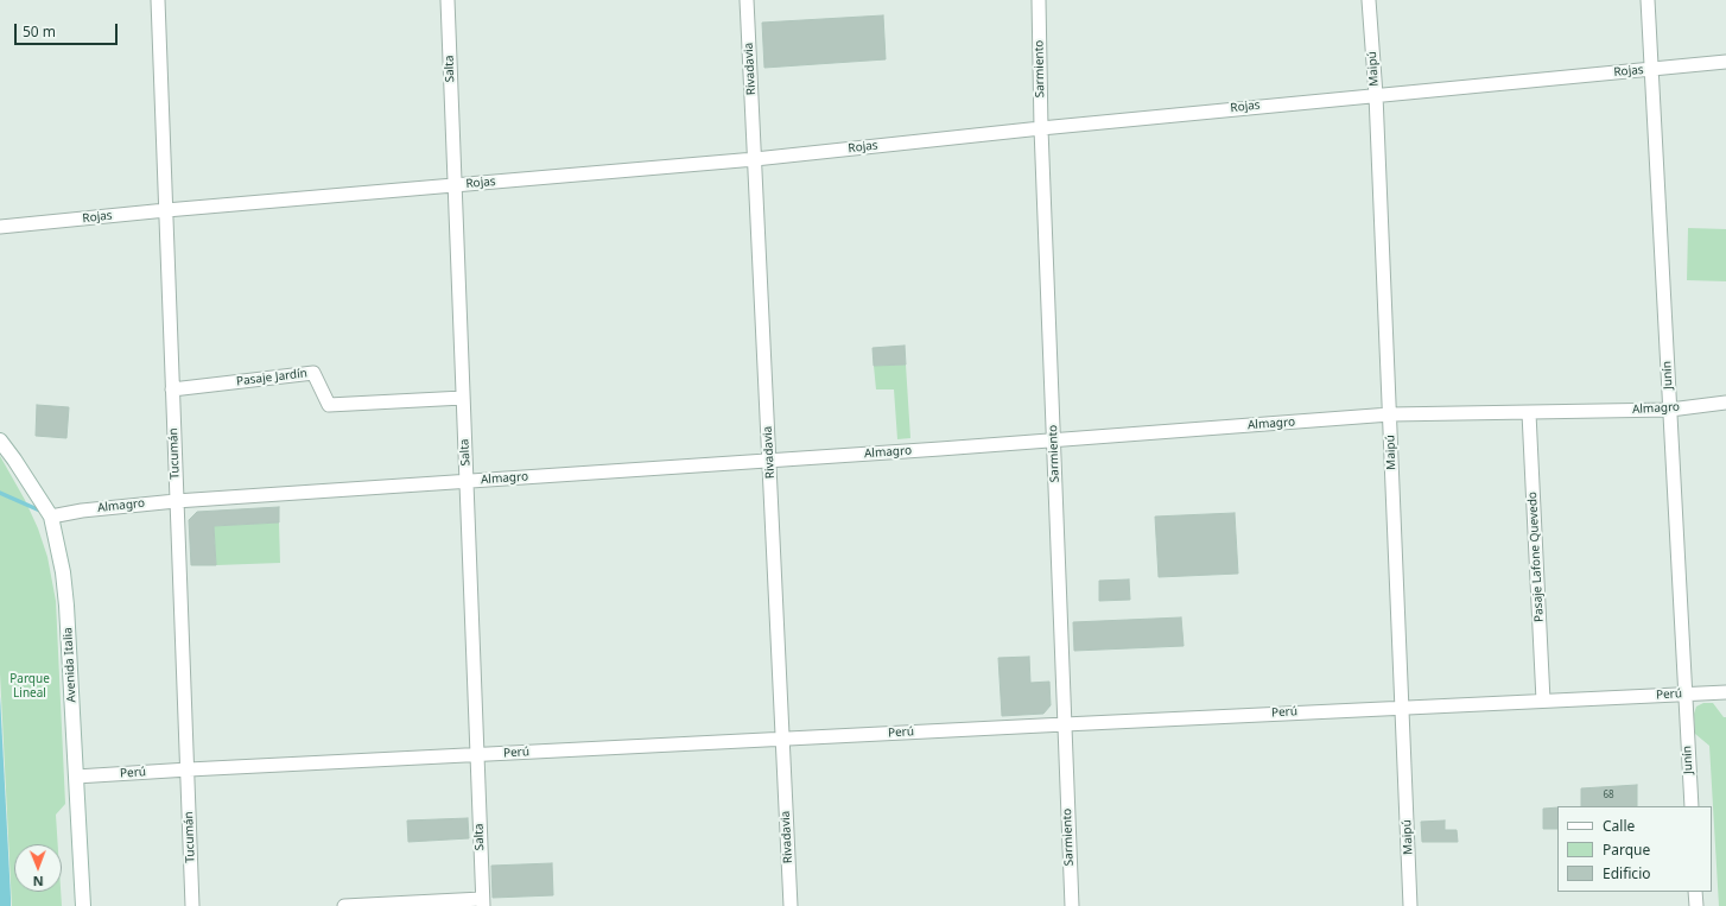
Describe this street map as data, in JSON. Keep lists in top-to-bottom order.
{
  "streets": {
    "main road": ["Avenida Italia"],
    "street": [
      "Salta",
      "Rivadavia",
      "Sarmiento",
      "Maipú",
      "Rojas",
      "Junín",
      "Pasaje Jardín",
      "Almagro",
      "Tucumán",
      "Pasaje Lafone Quevedo",
      "Perú"
    ]
  },
  "crossings": [
    ["Salta", "Rojas"],
    ["Salta", "Pasaje Jardín"],
    ["Salta", "Almagro"],
    ["Salta", "Perú"],
    ["Rivadavia", "Rojas"],
    ["Rivadavia", "Almagro"],
    ["Rivadavia", "Perú"],
    ["Sarmiento", "Rojas"],
    ["Sarmiento", "Almagro"],
    ["Sarmiento", "Perú"],
    ["Maipú", "Rojas"],
    ["Maipú", "Almagro"],
    ["Maipú", "Perú"],
    ["Rojas", "Junín"],
    ["Rojas", "Tucumán"],
    ["Junín", "Almagro"],
    ["Junín", "Perú"],
    ["Pasaje Jardín", "Tucumán"],
    ["Almagro", "Tucumán"],
    ["Almagro", "Pasaje Lafone Quevedo"],
    ["Almagro", "Avenida Italia"],
    ["Tucumán", "Perú"],
    ["Pasaje Lafone Quevedo", "Perú"],
    ["Avenida Italia", "Perú"]
  ],
  "parks": ["Parque Lineal"],
  "house_numbers": ["68"],
  "legend": ["Calle", "Parque", "Edificio"],
  "scale_bar": "50 m",
  "north": "bottom"
}
